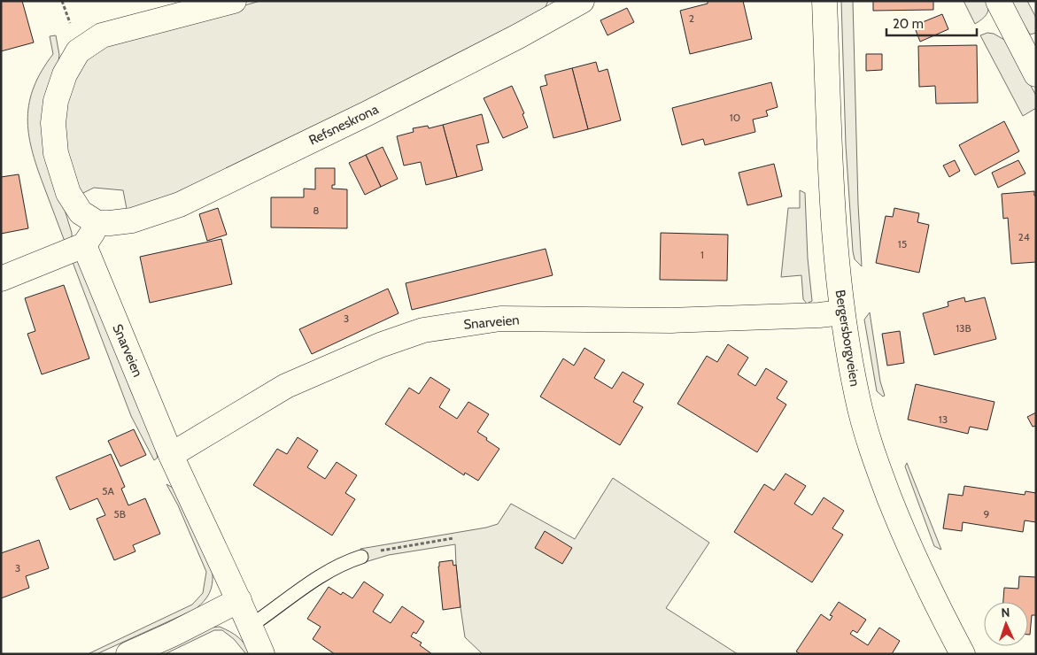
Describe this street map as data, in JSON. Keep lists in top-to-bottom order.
{
  "streets": {
    "street": ["Refsneskrona", "Snarveien", "Bergersborgveien"]
  },
  "crossings": [
    ["Snarveien", "Bergersborgveien"]
  ],
  "house_numbers": [
    "2",
    "10",
    "8",
    "24",
    "15",
    "1",
    "3",
    "13B",
    "13",
    "5A",
    "5B",
    "9",
    "3"
  ],
  "scale_bar": "20 m",
  "north": "top"
}
